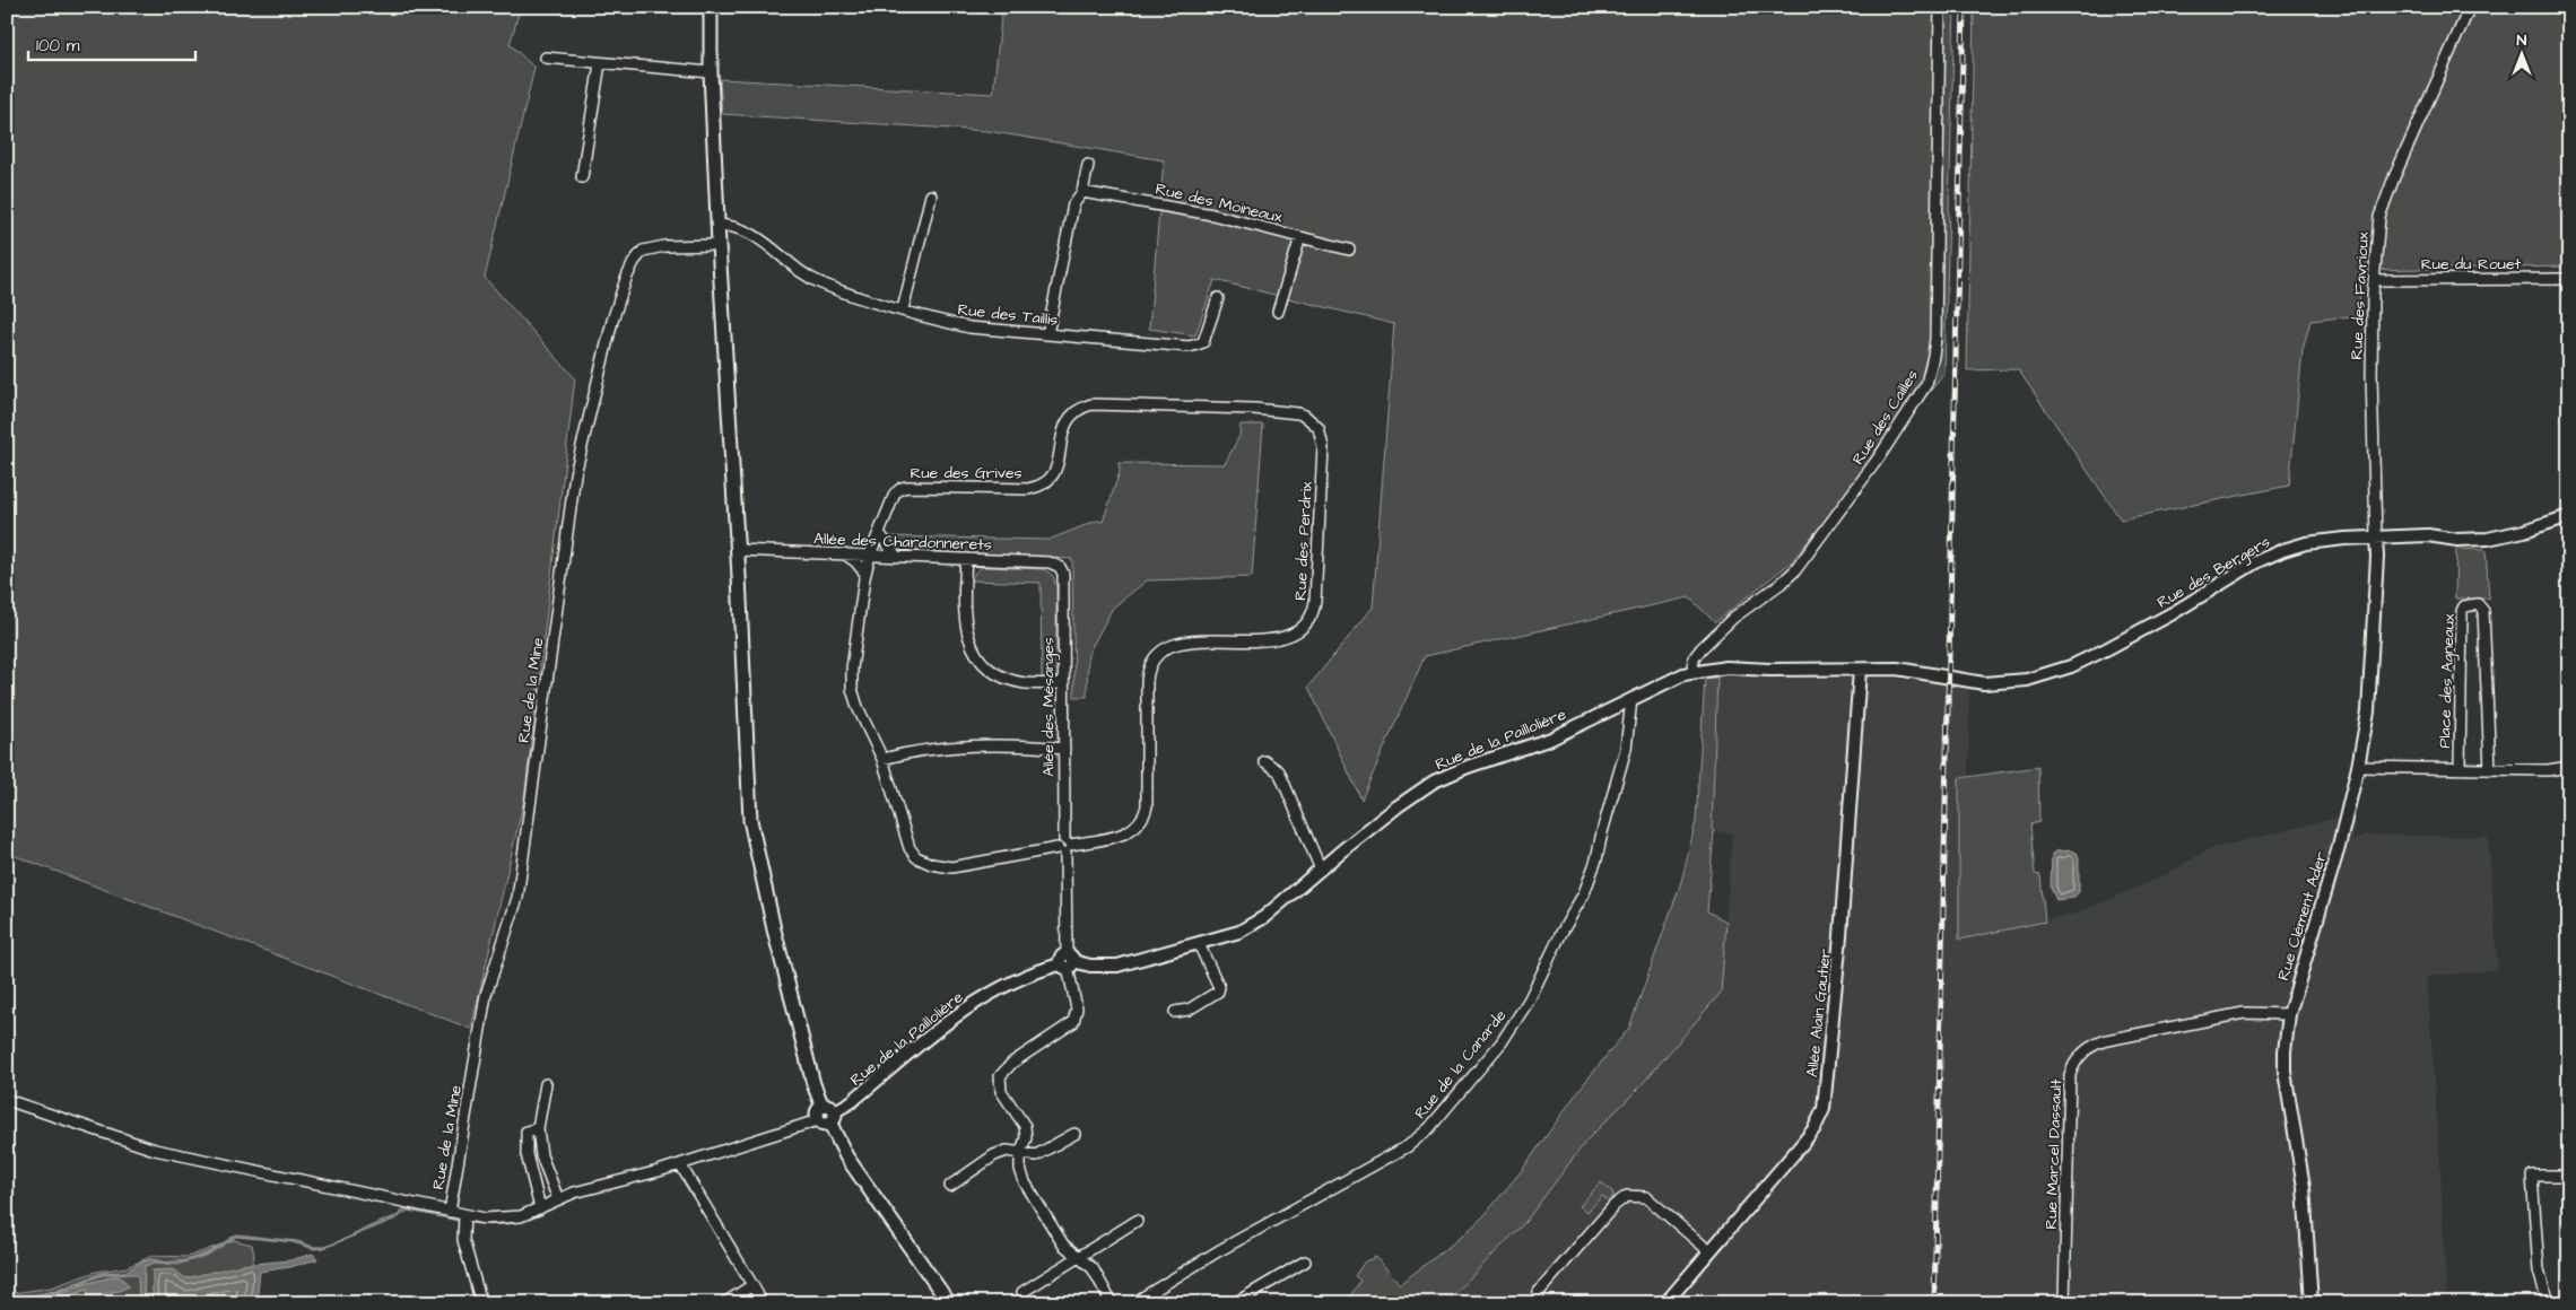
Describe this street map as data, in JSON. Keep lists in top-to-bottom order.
{
  "streets": {
    "street": [
      "Rue des Moineaux",
      "Rue du Rouet",
      "Rue des Favrioux",
      "Rue des Taillis",
      "Rue des Cailles",
      "Rue des Grives",
      "Allée des Chardonnerets",
      "Rue des Perdrix",
      "Rue des Bergers",
      "Place des Agneaux",
      "Rue de la Mine",
      "Allée des Mésanges",
      "Rue de la Paillolière",
      "Rue Clément Ader",
      "Allée Alain Gautier",
      "Rue de la Canarde",
      "Rue Marcel Dassault"
    ]
  },
  "crossings": [
    ["Rue du Rouet", "Rue des Favrioux"],
    ["Rue des Favrioux", "Rue des Bergers"],
    ["Rue des Favrioux", "Rue Clément Ader"],
    ["Rue des Cailles", "Rue de la Paillolière"],
    ["Rue des Grives", "Allée des Chardonnerets"],
    ["Rue des Grives", "Rue des Perdrix"],
    ["Allée des Chardonnerets", "Allée des Mésanges"],
    ["Rue des Perdrix", "Allée des Mésanges"],
    ["Rue des Bergers", "Rue de la Paillolière"],
    ["Rue des Bergers", "Rue Clément Ader"],
    ["Allée des Mésanges", "Rue de la Paillolière"],
    ["Rue de la Paillolière", "Allée Alain Gautier"],
    ["Rue de la Paillolière", "Rue de la Canarde"],
    ["Rue Clément Ader", "Rue Marcel Dassault"]
  ],
  "scale_bar": "100 m",
  "north": "top"
}
